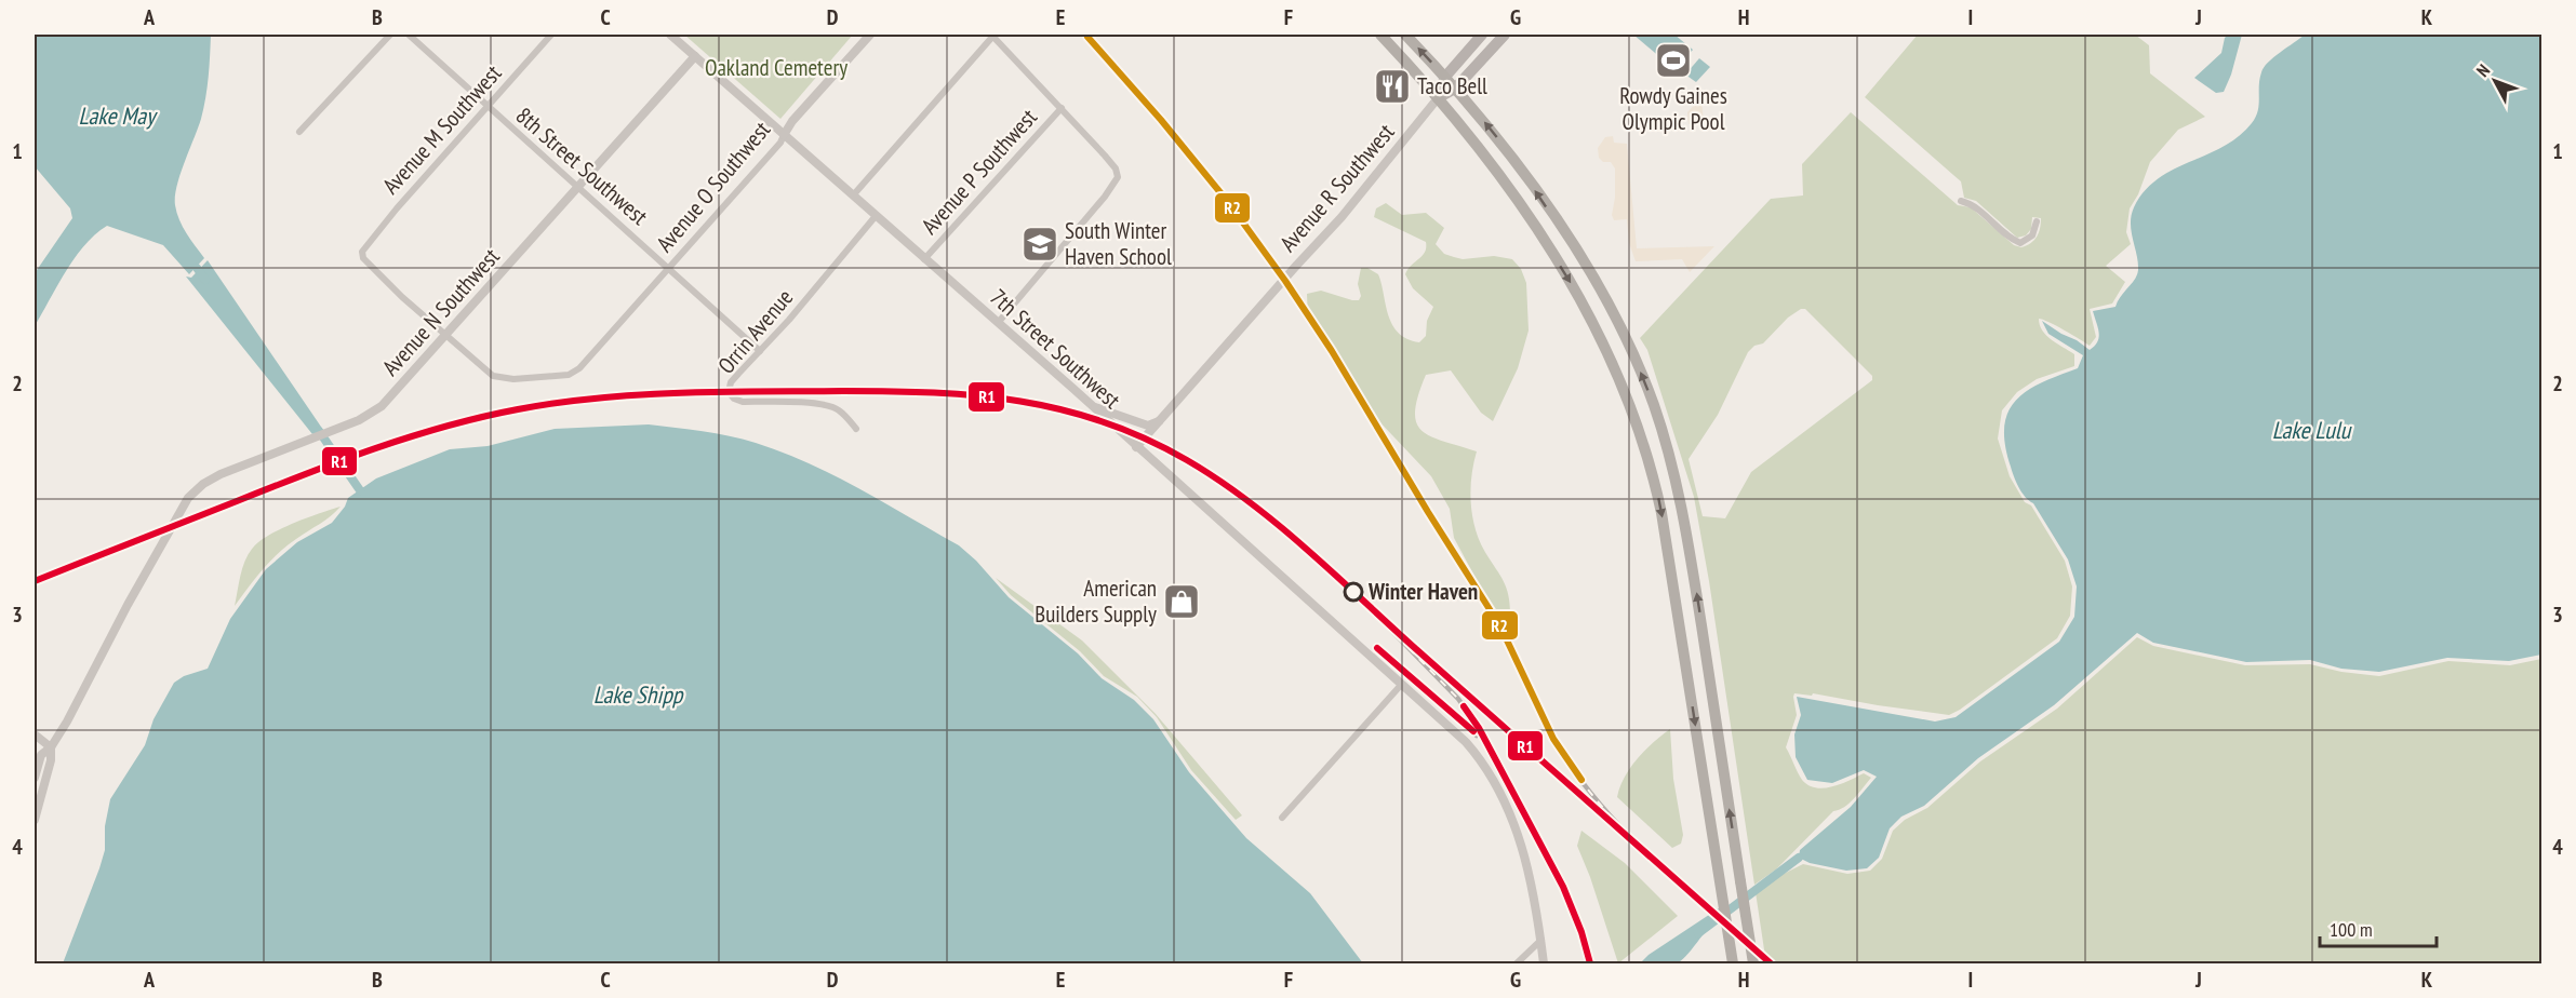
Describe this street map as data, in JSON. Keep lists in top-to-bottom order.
{
  "streets": {
    "street": [
      "Avenue M Southwest",
      "8th Street Southwest",
      "Avenue P Southwest",
      "Avenue O Southwest",
      "Avenue R Southwest",
      "Avenue N Southwest",
      "Orrin Avenue",
      "7th Street Southwest"
    ]
  },
  "crossings": [
    ["Avenue M Southwest", "8th Street Southwest"],
    ["Avenue M Southwest", "Avenue O Southwest"],
    ["Avenue M Southwest", "Avenue N Southwest"],
    ["8th Street Southwest", "Avenue O Southwest"],
    ["8th Street Southwest", "Avenue N Southwest"],
    ["8th Street Southwest", "Orrin Avenue"],
    ["Avenue P Southwest", "7th Street Southwest"],
    ["Avenue O Southwest", "Avenue N Southwest"],
    ["Avenue O Southwest", "7th Street Southwest"],
    ["Avenue R Southwest", "7th Street Southwest"],
    ["Avenue N Southwest", "7th Street Southwest"],
    ["Orrin Avenue", "7th Street Southwest"]
  ],
  "water": ["Lake May", "Lake Lulu", "Lake Shipp"],
  "parks": ["Oakland Cemetery"],
  "places": {
    "sports": ["Rowdy Gaines Olympic Pool"],
    "restaurant": ["Taco Bell"],
    "school or university": ["South Winter Haven School"],
    "other": ["Winter Haven"],
    "shop": ["American Builders Supply"]
  },
  "lines": ["transit line R2", "transit line R1"],
  "scale_bar": "100 m",
  "north": "top left",
  "grid": {
    "columns": [
      "A",
      "B",
      "C",
      "D",
      "E",
      "F",
      "G",
      "H",
      "I",
      "J",
      "K"
    ],
    "rows": [
      "1",
      "2",
      "3",
      "4"
    ]
  }
}
